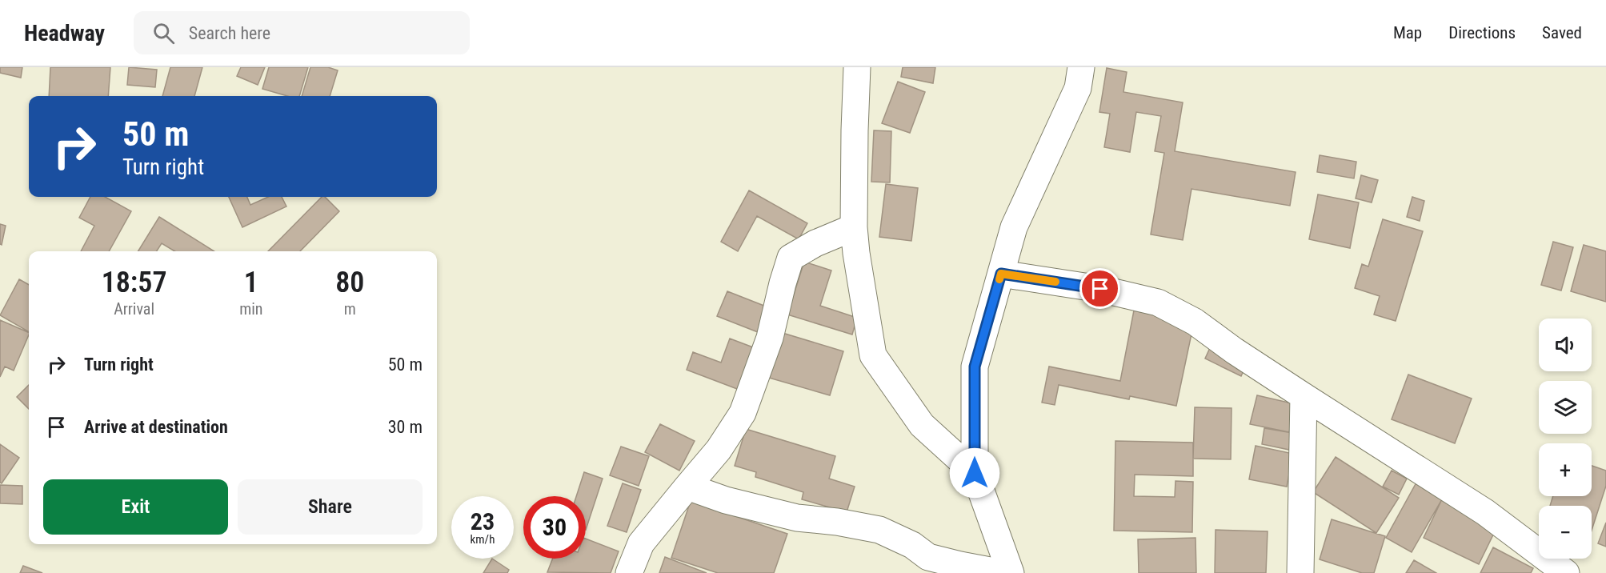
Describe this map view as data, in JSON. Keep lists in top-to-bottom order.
{
  "page": {
    "header": "Headway",
    "search": "Search here",
    "nav": ["Map", "Directions", "Saved"],
    "turn": ["50 m", "Turn right"],
    "eta": [
      "18:57",
      "Arrival",
      "1",
      "min",
      "80",
      "m"
    ],
    "map_buttons": ["+", "−"],
    "list": [
      {
        "name": "Turn right",
        "value": "50 m"
      },
      {
        "name": "Arrive at destination",
        "value": "30 m"
      }
    ],
    "buttons": ["Exit", "Share"],
    "speed": "23 km/h",
    "limit": "30"
  }
}
